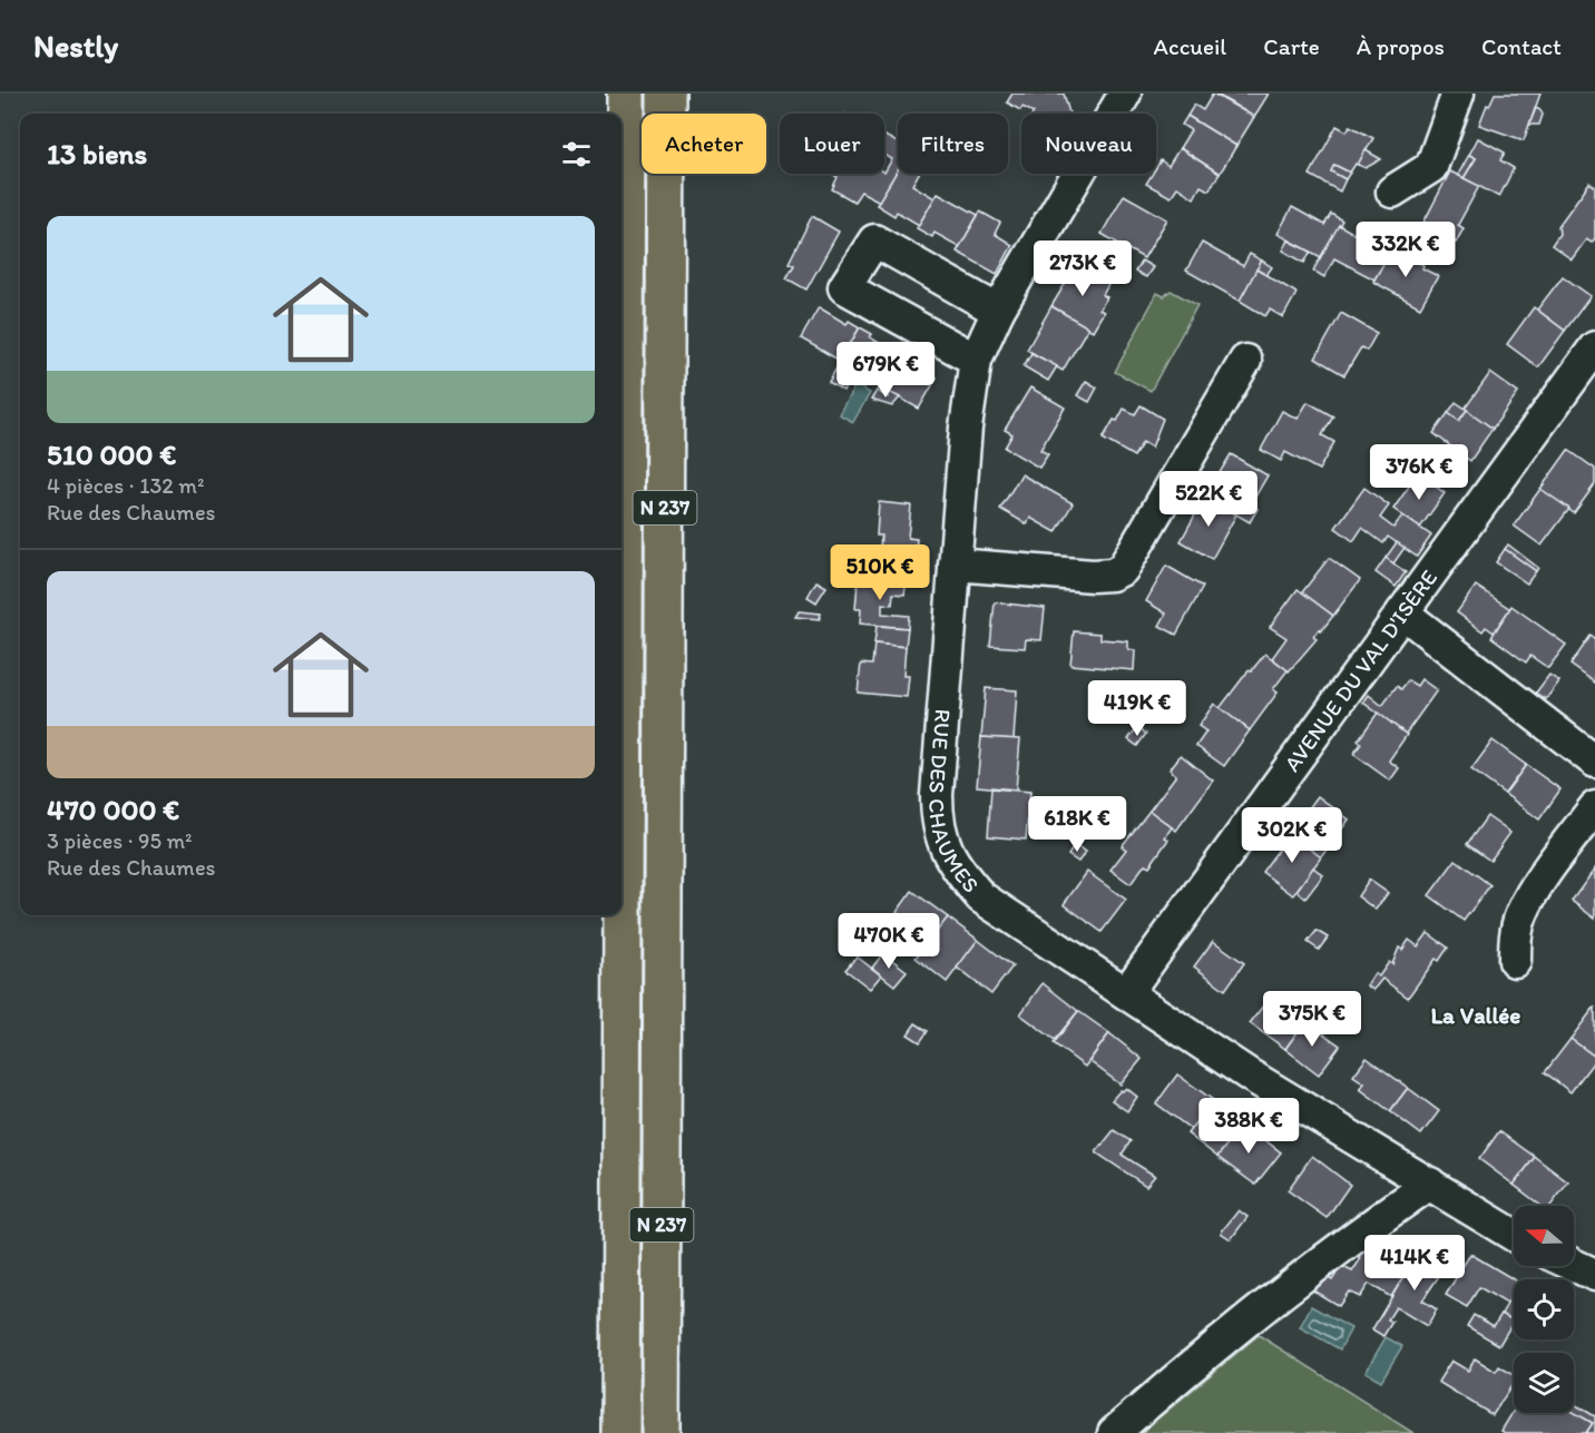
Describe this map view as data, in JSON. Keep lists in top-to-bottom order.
{
  "streets": {
    "highway": ["N 237"],
    "street": ["AVENUE DU VAL D'ISÈRE", "RUE DES CHAUMES"]
  },
  "crossings": [
    ["AVENUE DU VAL D'ISÈRE", "RUE DES CHAUMES"]
  ],
  "districts": ["La Vallée"],
  "north": "left",
  "page": {
    "header": "Nestly",
    "nav": [
      "Accueil",
      "Carte",
      "À propos",
      "Contact"
    ],
    "chip": [
      "Acheter",
      "Louer",
      "Filtres",
      "Nouveau"
    ],
    "heading": "13 biens",
    "list": [
      {
        "name": "510 000 €",
        "note": "4 pièces · 132 m² · Rue des Chaumes"
      },
      {
        "name": "470 000 €",
        "note": "3 pièces · 95 m² · Rue des Chaumes"
      }
    ],
    "price": [
      "332K €",
      "273K €",
      "679K €",
      "376K €",
      "522K €",
      "510K €",
      "419K €",
      "618K €",
      "302K €",
      "470K €",
      "375K €",
      "388K €",
      "414K €"
    ]
  }
}
